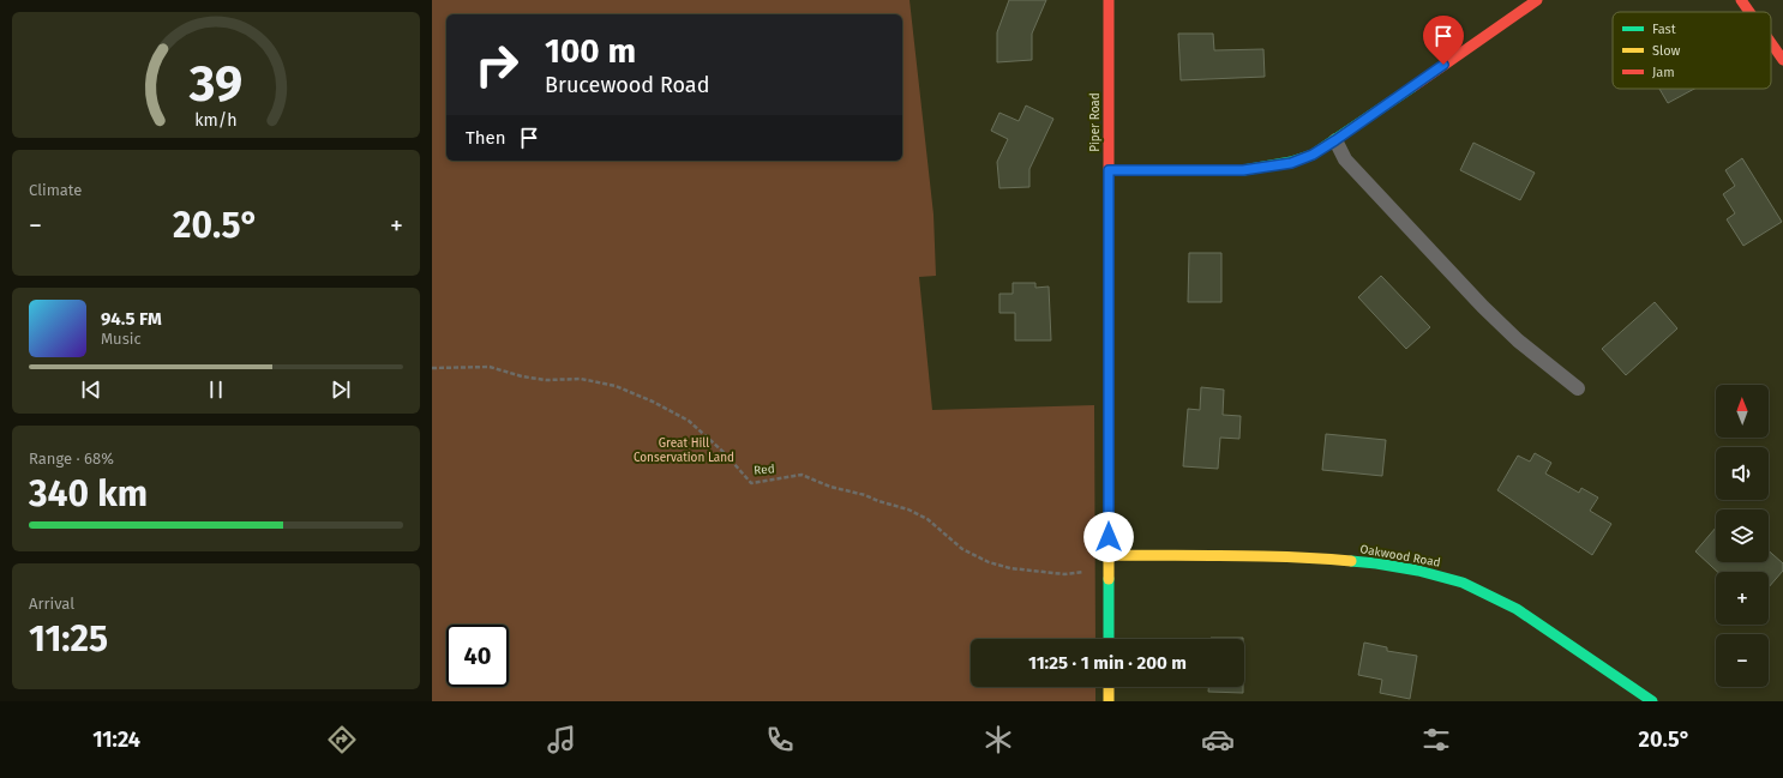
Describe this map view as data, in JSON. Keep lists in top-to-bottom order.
{
  "streets": {
    "street": ["Piper Road", "Oakwood Road"],
    "path": ["Red"]
  },
  "crossings": [
    ["Piper Road", "Red"],
    ["Piper Road", "Oakwood Road"]
  ],
  "parks": ["Great Hill Conservation Land"],
  "legend": ["Fast", "Slow", "Jam"],
  "north": "top",
  "page": {
    "turn": ["100 m", "Brucewood Road"],
    "then": "Then",
    "tile": [
      "Climate",
      ["Range · 68%", "340 km"],
      ["Arrival", "11:25"]
    ],
    "heat": ["−", "20.5°", "+"],
    "song": ["94.5 FM", "Music"],
    "map_buttons": ["+", "−"],
    "limit": "40",
    "trip": "11:25 · 1 min · 200 m",
    "tabs": ["11:24", "20.5°"],
    "gauge": ["39", "km/h"]
  }
}
